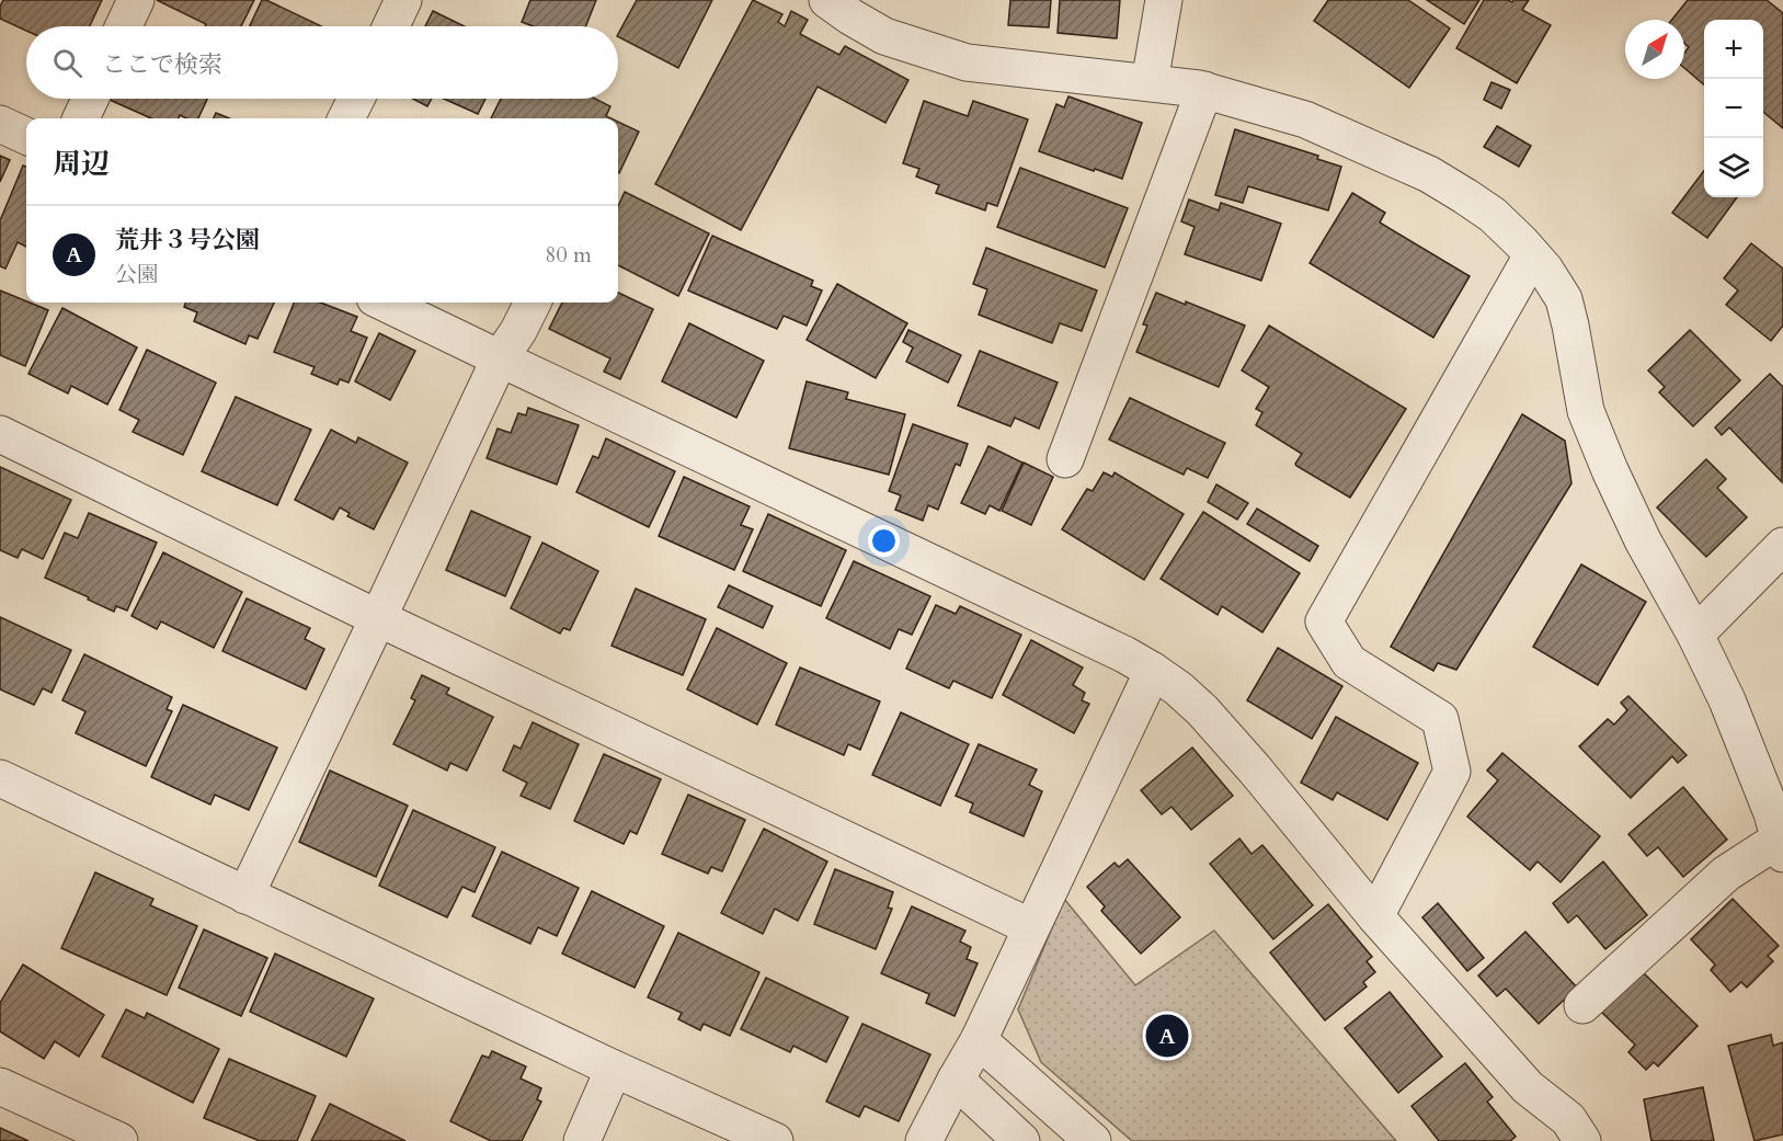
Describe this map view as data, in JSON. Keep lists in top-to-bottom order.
{
  "north": "top right",
  "page": {
    "map_buttons": ["+", "−"],
    "search": "ここで検索",
    "heading": "周辺",
    "list": [
      {
        "mark": "A",
        "name": "荒井３号公園",
        "note": "公園",
        "value": "80 m"
      }
    ],
    "pins": "A"
  }
}
